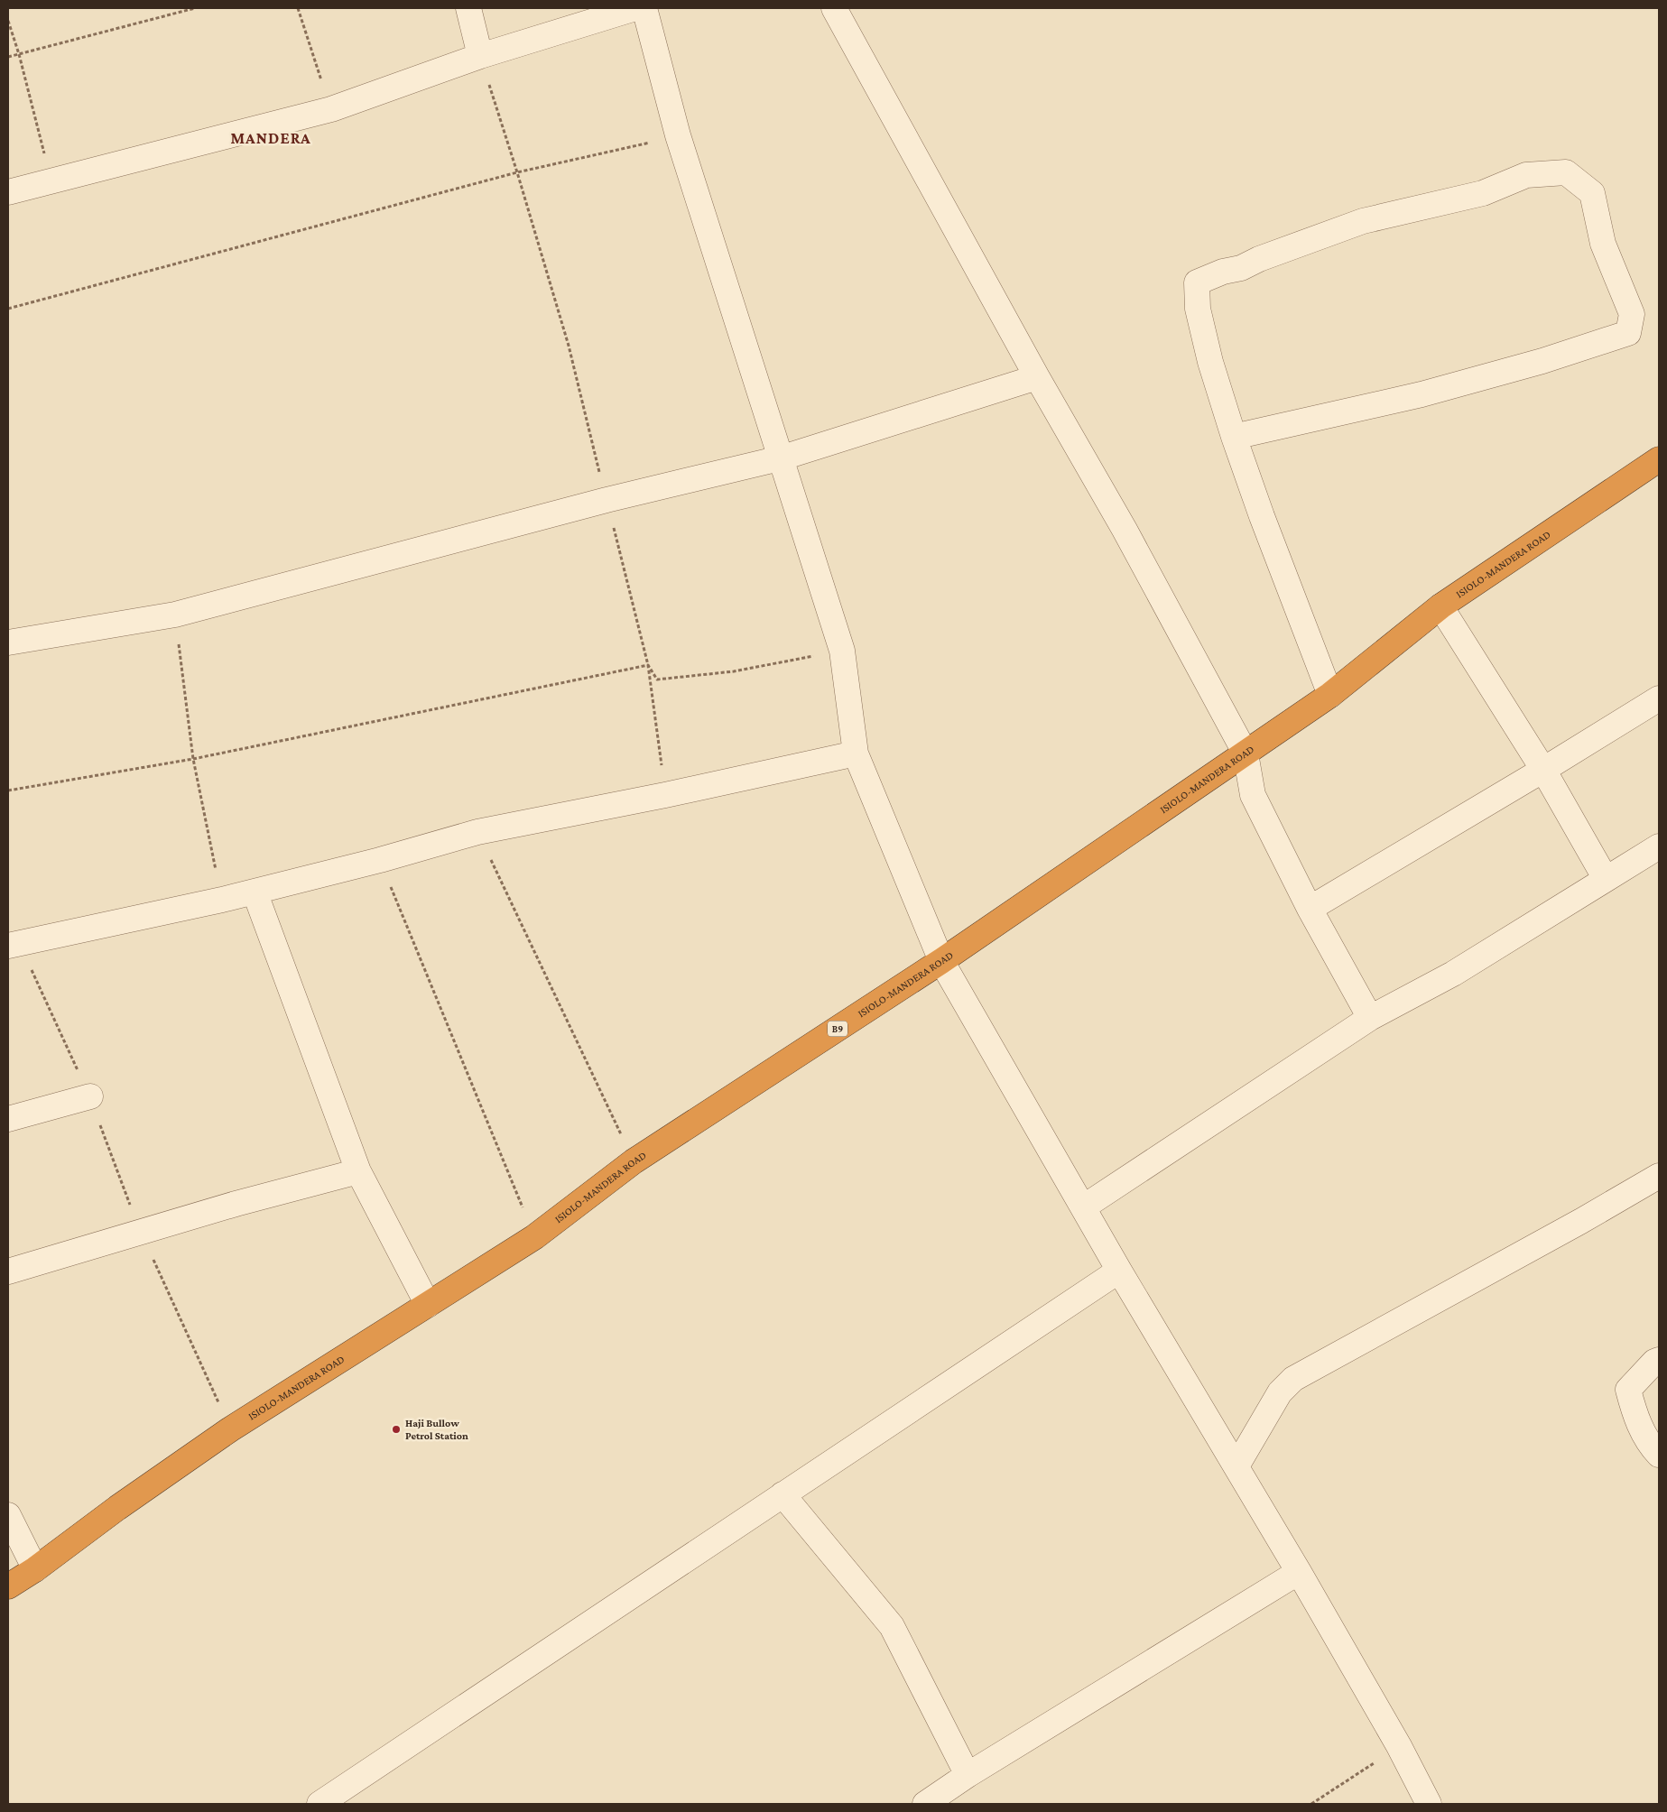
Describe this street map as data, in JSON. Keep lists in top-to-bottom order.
{
  "streets": {
    "highway": ["ISIOLO-MANDERA ROAD", "B9"]
  },
  "districts": ["MANDERA"],
  "places": ["Haji Bullow Petrol Station"]
}
